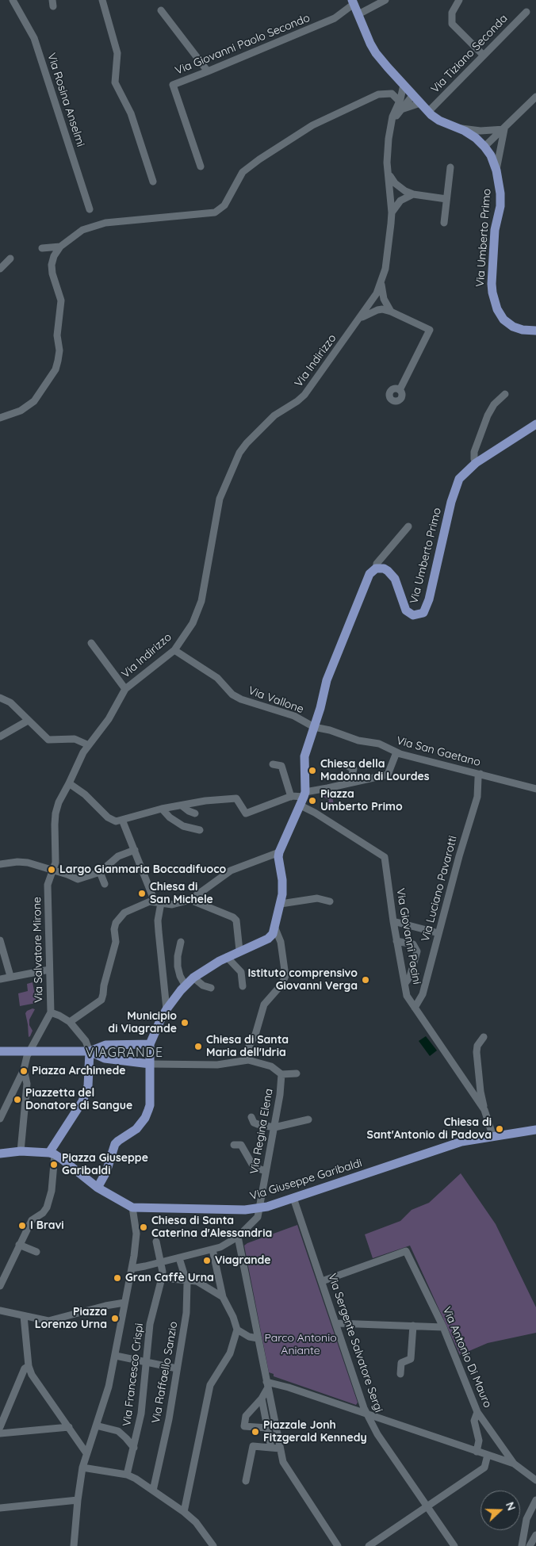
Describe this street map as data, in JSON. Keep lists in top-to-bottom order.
{
  "streets": {
    "main road": ["Via Umberto Primo", "Via Giuseppe Garibaldi"],
    "street": [
      "Via Giovanni Paolo Secondo",
      "Via Tiziano Seconda",
      "Via Rosina Anselmi",
      "Via Indirizzo",
      "Via Vallone",
      "Via San Gaetano",
      "Via Luciano Pavarotti",
      "Via Giovanni Pacini",
      "Via Salvatore Mirone",
      "Via Regina Elena",
      "Via Sergente Salvatore Sergi",
      "Via Antonio Di Mauro",
      "Via Raffaello Sanzio",
      "Via Francesco Crispi"
    ]
  },
  "crossings": [
    ["Via Indirizzo", "Via Vallone"],
    ["Via Indirizzo", "Via Salvatore Mirone"],
    ["Via Vallone", "Via San Gaetano"],
    ["Via San Gaetano", "Via Luciano Pavarotti"],
    ["Via Luciano Pavarotti", "Via Giovanni Pacini"],
    ["Via Giovanni Pacini", "Via Giuseppe Garibaldi"],
    ["Via Regina Elena", "Via Giuseppe Garibaldi"],
    ["Via Giuseppe Garibaldi", "Via Sergente Salvatore Sergi"],
    ["Via Sergente Salvatore Sergi", "Via Antonio Di Mauro"]
  ],
  "districts": ["VIAGRANDE"],
  "parks": ["Parco Antonio Aniante"],
  "places": [
    "Chiesa della Madonna di Lourdes",
    "Piazza Umberto Primo",
    "Largo Gianmaria Boccadifuoco",
    "Chiesa di San Michele",
    "Istituto comprensivo Giovanni Verga",
    "Municipio di Viagrande",
    "Chiesa di Santa Maria dell'Idria",
    "Piazza Archimede",
    "Piazzetta del Donatore di Sangue",
    "Chiesa di Sant'Antonio di Padova",
    "Piazza Giuseppe Garibaldi",
    "I Bravi",
    "Chiesa di Santa Caterina d'Alessandria",
    "Viagrande",
    "Gran Caffè Urna",
    "Piazza Lorenzo Urna",
    "Piazzale Jonh Fitzgerald Kennedy"
  ],
  "north": "right"
}
